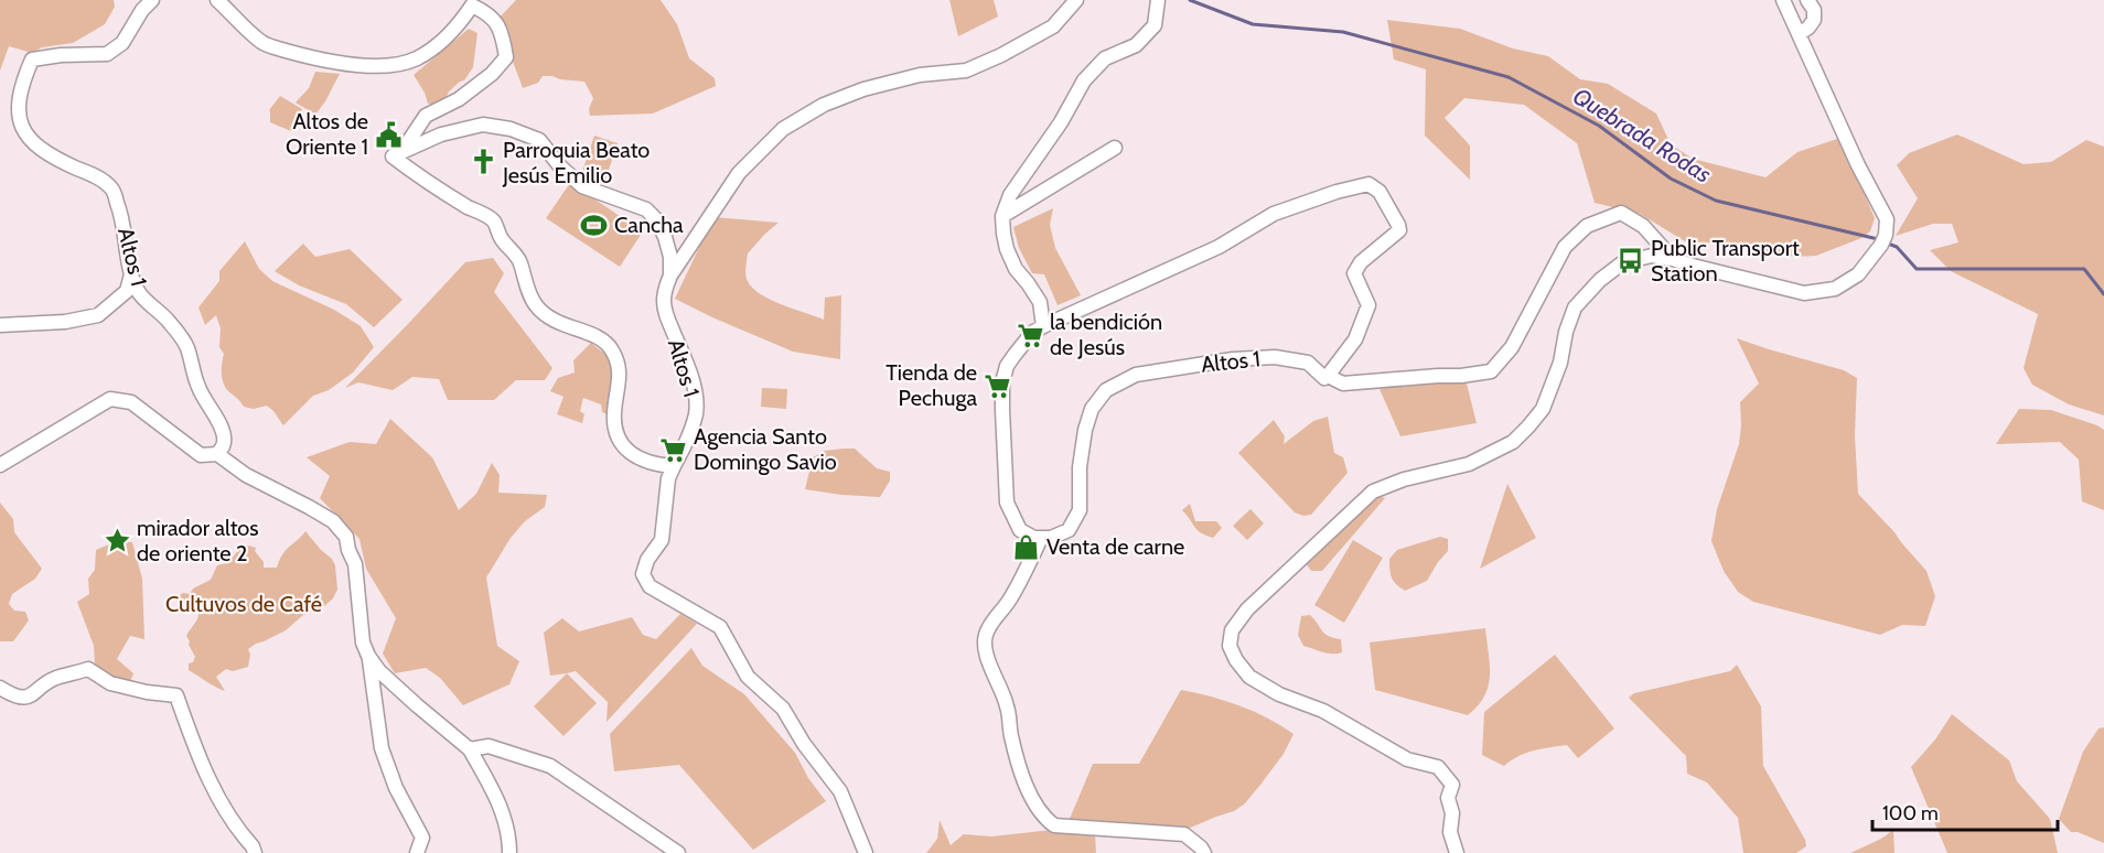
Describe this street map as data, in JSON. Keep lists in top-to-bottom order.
{
  "streets": {
    "street": ["Altos 1"]
  },
  "water": ["Quebrada Rodas"],
  "parks": ["Cultuvos de Café"],
  "places": {
    "public building": ["Altos de Oriente 1"],
    "church": ["Parroquia Beato Jesús Emilio"],
    "sports": ["Cancha"],
    "bus stop": ["Public Transport Station"],
    "supermarket": ["la bendición de Jesús", "Tienda de Pechuga", "Agencia Santo Domingo Savio"],
    "place": ["mirador altos de oriente 2"],
    "shop": ["Venta de carne"]
  },
  "scale_bar": "100 m"
}
